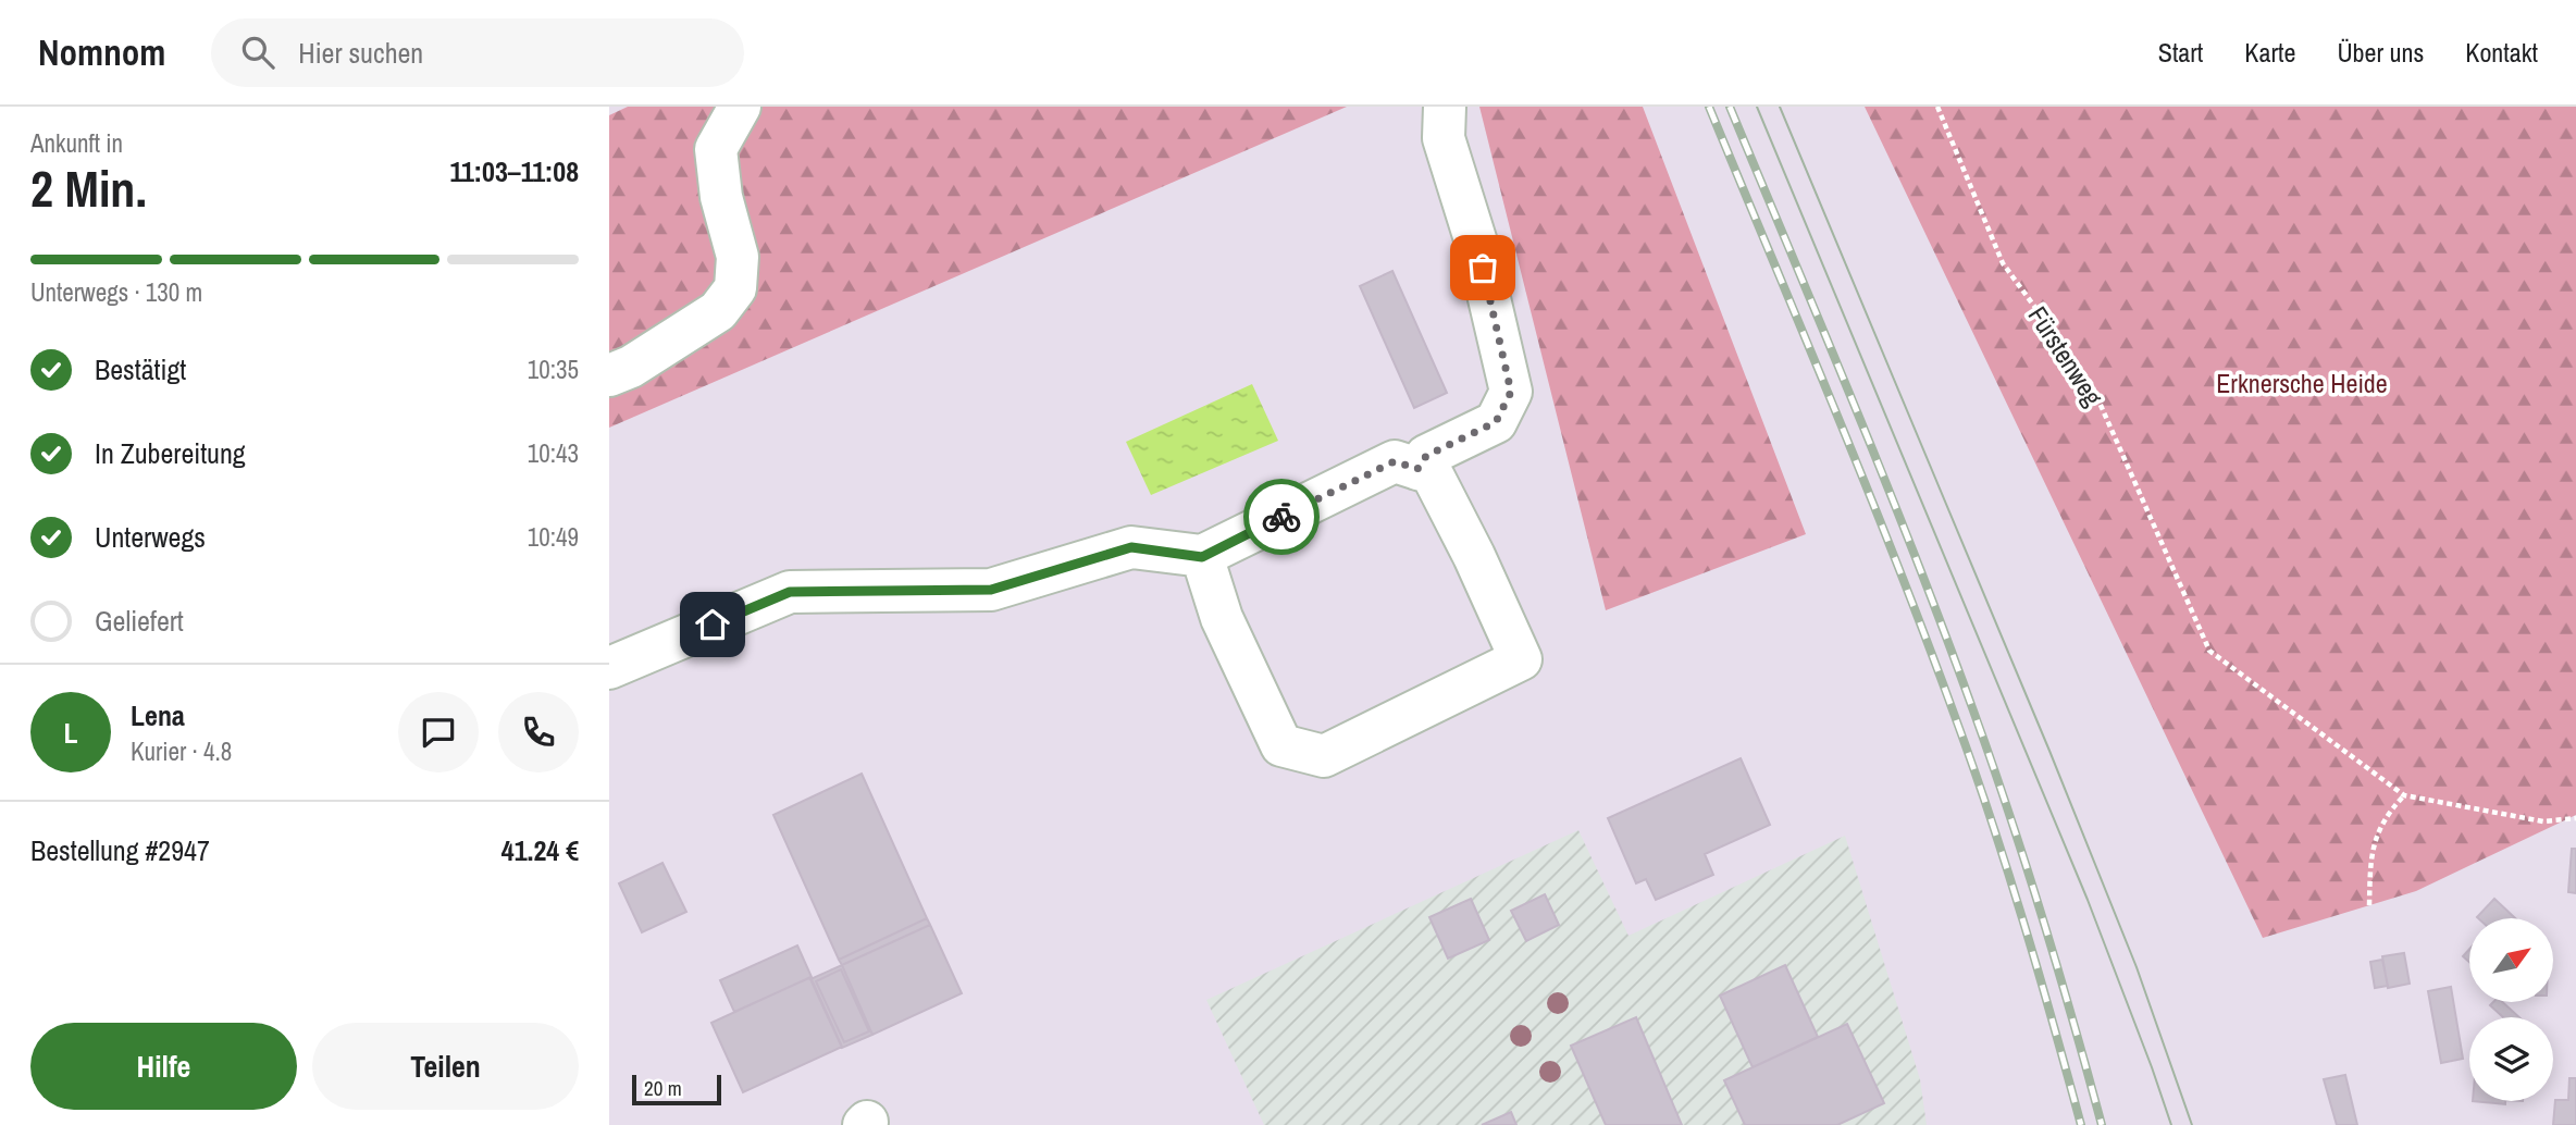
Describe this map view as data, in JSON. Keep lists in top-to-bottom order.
{
  "streets": {
    "path": ["Fürstenweg"]
  },
  "parks": ["Erknersche Heide"],
  "scale_bar": "20 m",
  "north": "top right",
  "page": {
    "header": "Nomnom",
    "search": "Hier suchen",
    "nav": [
      "Start",
      "Karte",
      "Über uns",
      "Kontakt"
    ],
    "heading": ["2 Min.", "Ankunft in", "11:03–11:08"],
    "panel": [
      "Lena",
      "Kurier · 4.8",
      "Bestellung #2947",
      "41.24 €"
    ],
    "bar": "Unterwegs · 130 m",
    "list": [
      ["Bestätigt", "10:35"],
      ["In Zubereitung", "10:43"],
      ["Unterwegs", "10:49"],
      "Geliefert"
    ],
    "round": "L",
    "buttons": ["Hilfe", "Teilen"],
    "scale": "20 m"
  }
}
